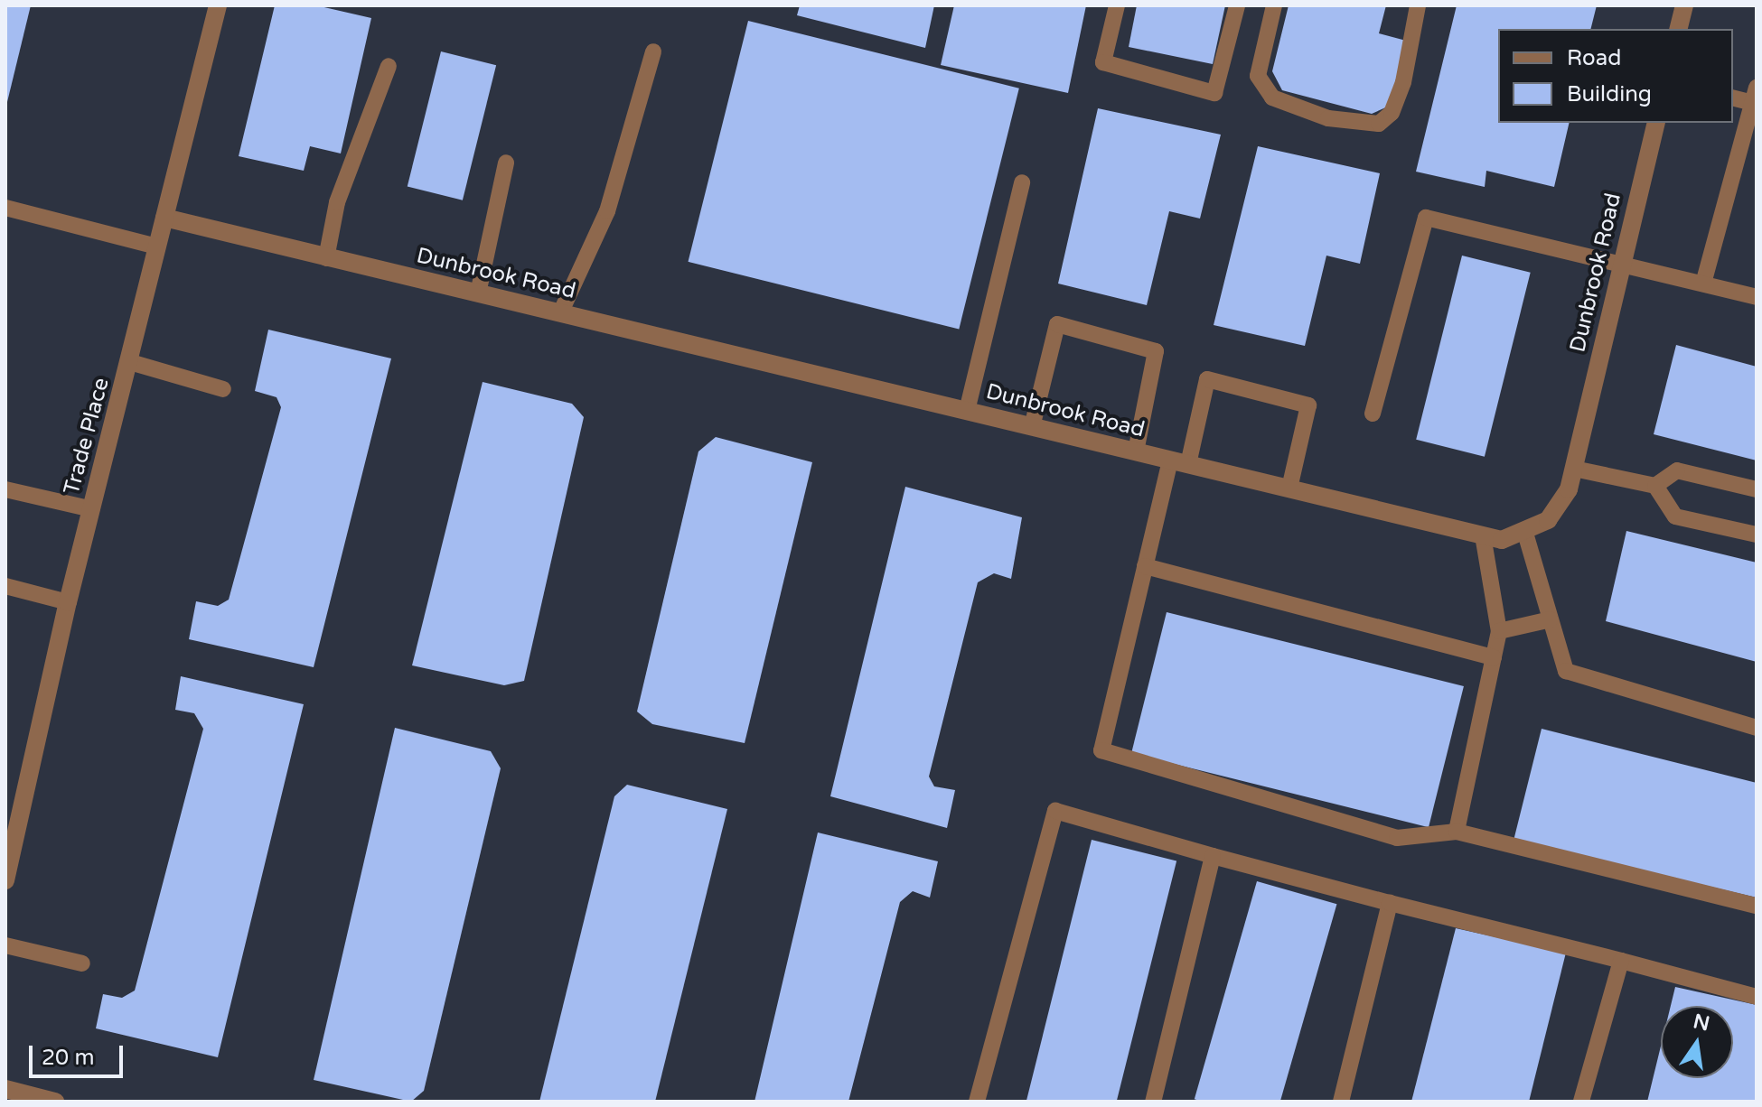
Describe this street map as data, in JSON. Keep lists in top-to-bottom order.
{
  "streets": {
    "street": ["Dunbrook Road", "Trade Place"]
  },
  "crossings": [
    ["Dunbrook Road", "Trade Place"]
  ],
  "legend": ["Road", "Building"],
  "scale_bar": "20 m",
  "north": "top"
}
